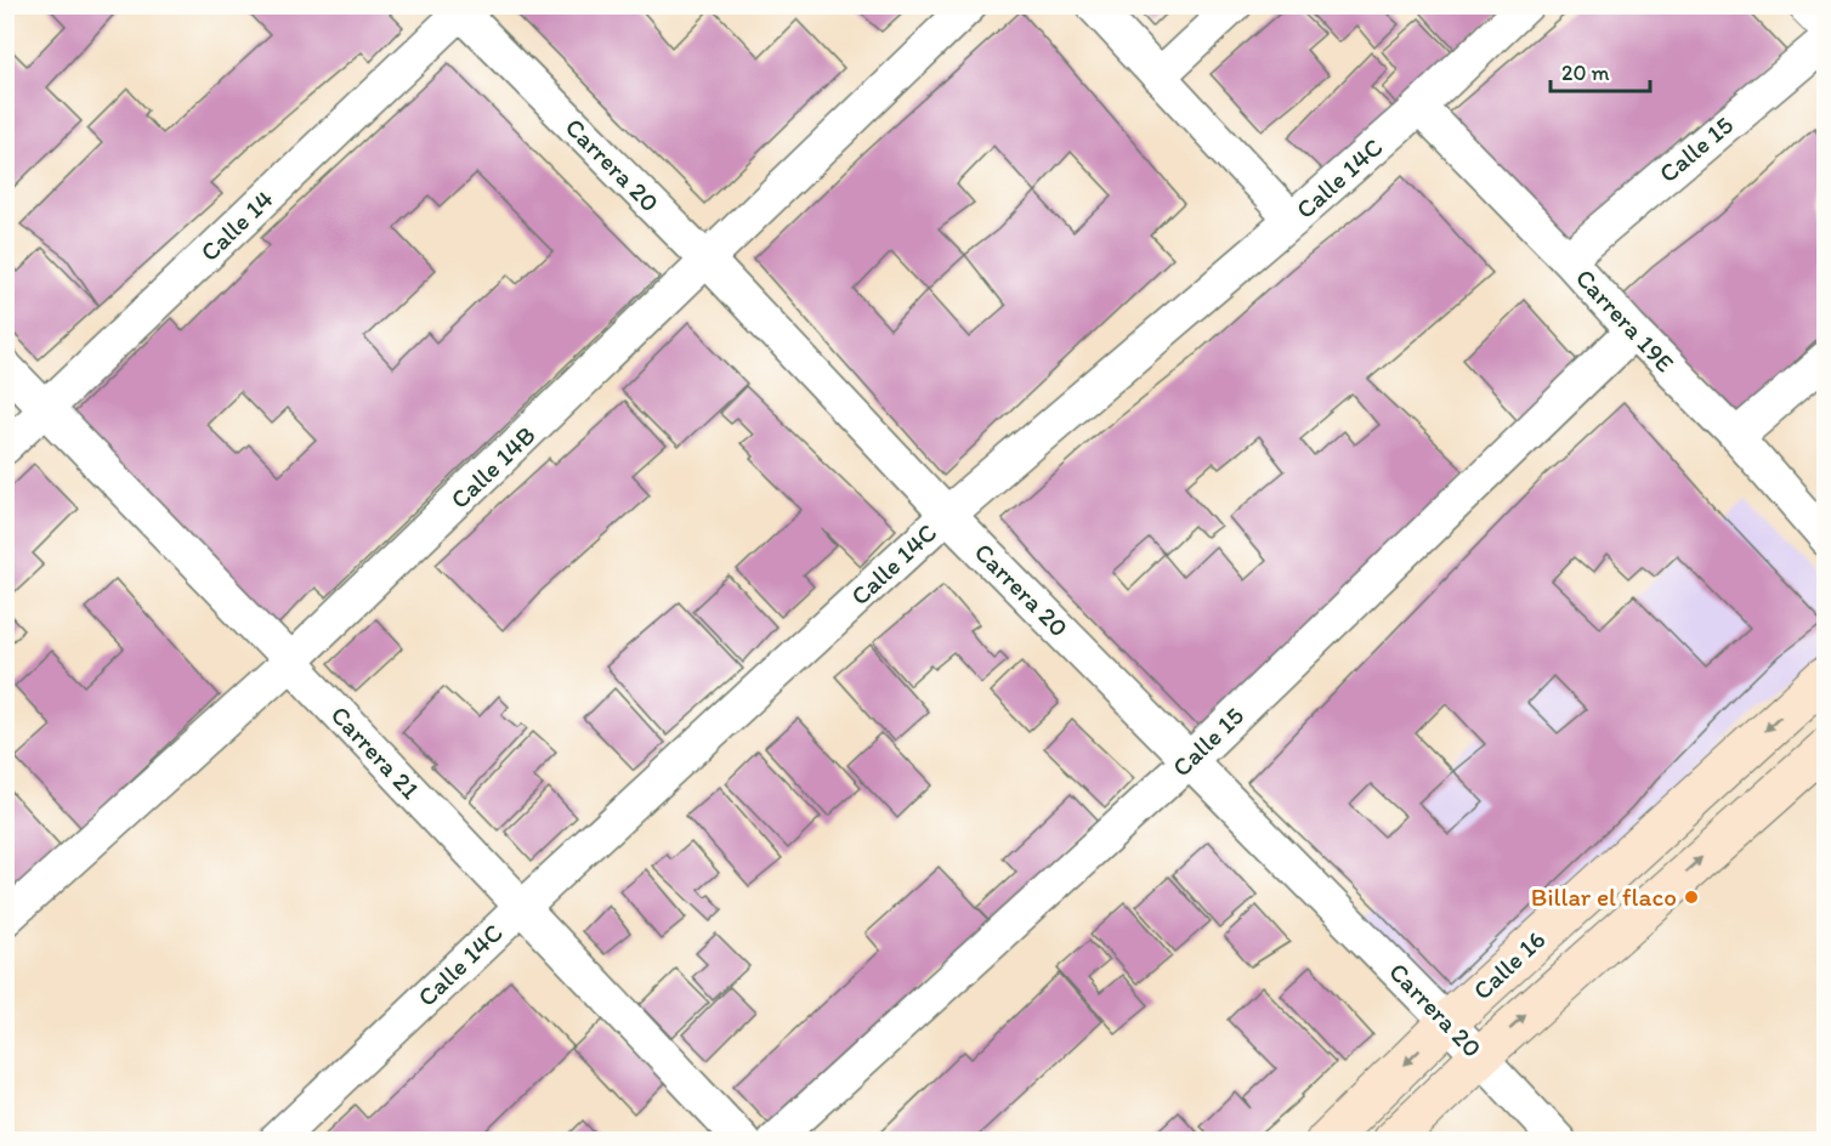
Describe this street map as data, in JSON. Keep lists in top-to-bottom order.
{
  "streets": {
    "main road": ["Calle 16"],
    "street": [
      "Calle 15",
      "Carrera 20",
      "Calle 14C",
      "Calle 14",
      "Carrera 19E",
      "Calle 14B",
      "Carrera 21"
    ]
  },
  "crossings": [
    ["Calle 15", "Carrera 20"],
    ["Calle 15", "Carrera 19E"],
    ["Carrera 20", "Calle 14C"],
    ["Carrera 20", "Calle 14"],
    ["Carrera 20", "Calle 14B"],
    ["Carrera 20", "Calle 16"],
    ["Calle 14C", "Carrera 19E"],
    ["Calle 14C", "Carrera 21"],
    ["Calle 14", "Carrera 21"],
    ["Calle 14B", "Carrera 21"]
  ],
  "places": ["Billar el flaco"],
  "scale_bar": "20 m"
}
